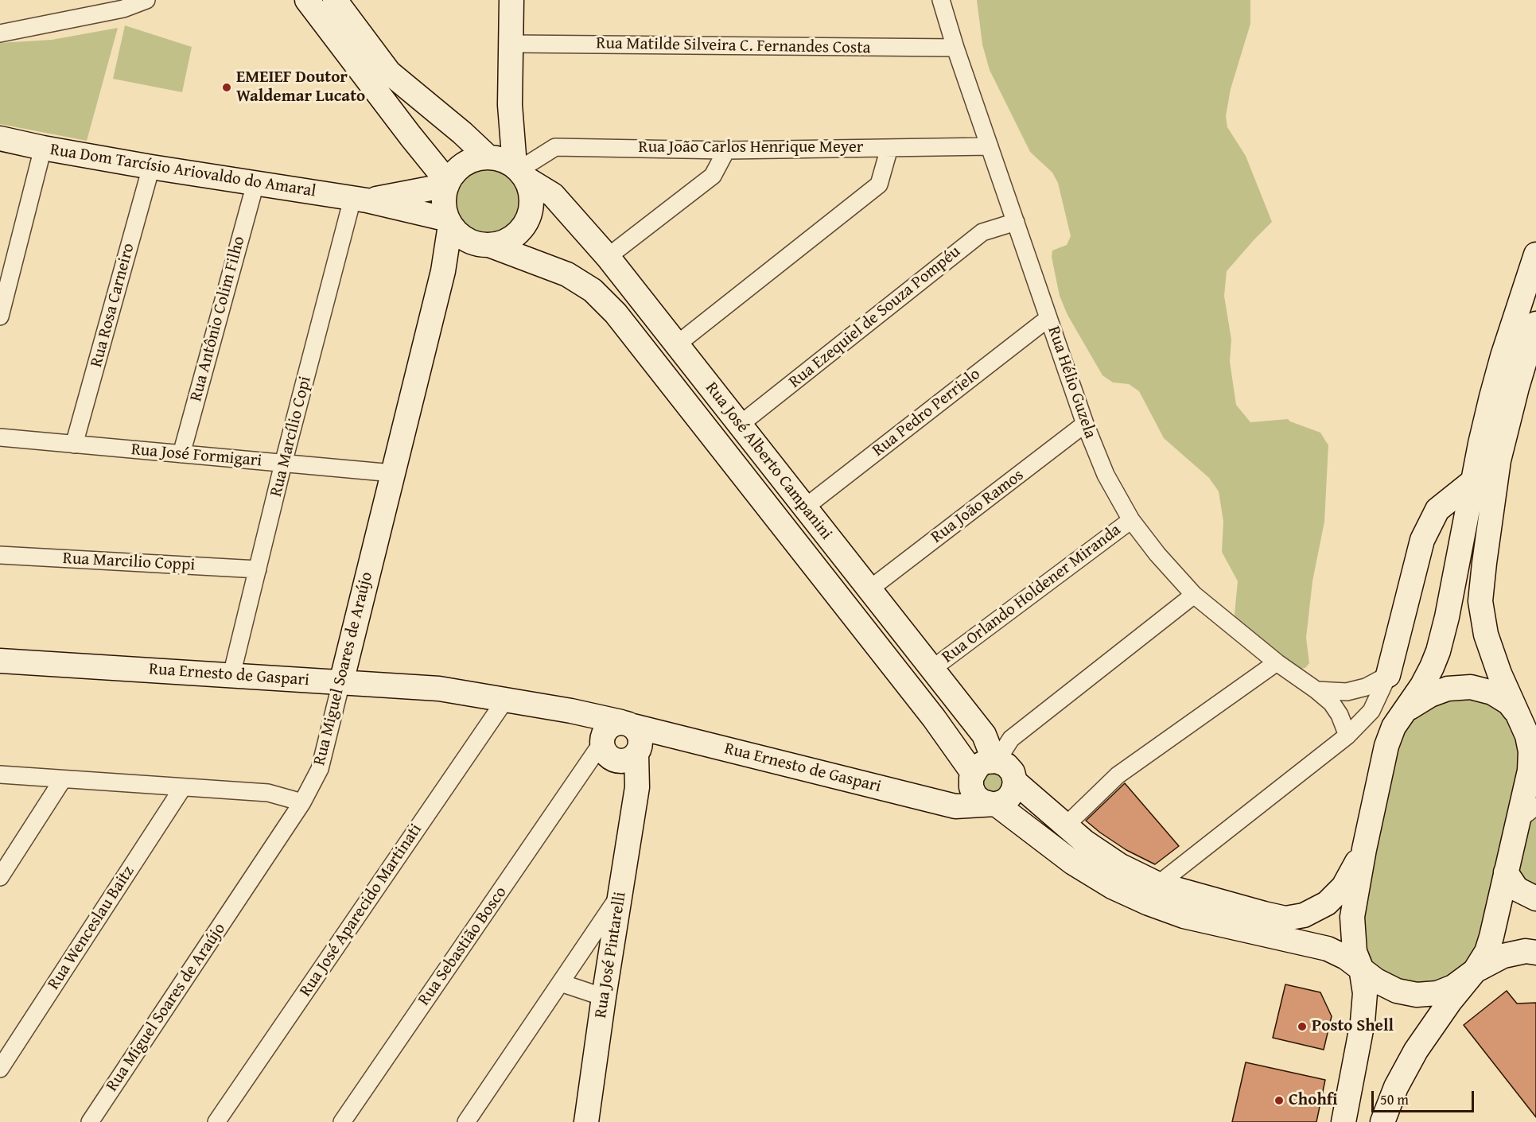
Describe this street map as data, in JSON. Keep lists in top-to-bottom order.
{
  "streets": {
    "street": [
      "Rua Matilde Silveira C. Fernandes Costa",
      "Rua João Carlos Henrique Meyer",
      "Rua Dom Tarcísio Ariovaldo do Amaral",
      "Rua Rosa Carneiro",
      "Rua Ezequiel de Souza Pompéu",
      "Rua Antônio Colim Filho",
      "Rua Hélio Guzela",
      "Rua Pedro Perrielo",
      "Rua Marcílio Copi",
      "Rua José Formigari",
      "Rua José Alberto Campanini",
      "Rua João Ramos",
      "Rua Marcilio Coppi",
      "Rua Orlando Holdener Miranda",
      "Rua Miguel Soares de Araújo",
      "Rua Ernesto de Gaspari",
      "Rua José Aparecido Martinati",
      "Rua Wenceslau Baitz",
      "Rua Sebastião Bosco",
      "Rua José Pintarelli"
    ]
  },
  "crossings": [
    ["Rua Matilde Silveira C. Fernandes Costa", "Rua Hélio Guzela"],
    ["Rua João Carlos Henrique Meyer", "Rua Dom Tarcísio Ariovaldo do Amaral"],
    ["Rua João Carlos Henrique Meyer", "Rua Hélio Guzela"],
    ["Rua João Carlos Henrique Meyer", "Rua José Alberto Campanini"],
    ["Rua João Carlos Henrique Meyer", "Rua Miguel Soares de Araújo"],
    ["Rua Dom Tarcísio Ariovaldo do Amaral", "Rua Rosa Carneiro"],
    ["Rua Dom Tarcísio Ariovaldo do Amaral", "Rua Antônio Colim Filho"],
    ["Rua Dom Tarcísio Ariovaldo do Amaral", "Rua Marcílio Copi"],
    ["Rua Dom Tarcísio Ariovaldo do Amaral", "Rua José Alberto Campanini"],
    ["Rua Dom Tarcísio Ariovaldo do Amaral", "Rua Miguel Soares de Araújo"],
    ["Rua Rosa Carneiro", "Rua José Formigari"],
    ["Rua Ezequiel de Souza Pompéu", "Rua Hélio Guzela"],
    ["Rua Ezequiel de Souza Pompéu", "Rua José Alberto Campanini"],
    ["Rua Antônio Colim Filho", "Rua José Formigari"],
    ["Rua Hélio Guzela", "Rua Pedro Perrielo"],
    ["Rua Hélio Guzela", "Rua João Ramos"],
    ["Rua Hélio Guzela", "Rua Orlando Holdener Miranda"],
    ["Rua Pedro Perrielo", "Rua José Alberto Campanini"],
    ["Rua Marcílio Copi", "Rua José Formigari"],
    ["Rua Marcílio Copi", "Rua Marcilio Coppi"],
    ["Rua Marcílio Copi", "Rua Ernesto de Gaspari"],
    ["Rua José Formigari", "Rua Miguel Soares de Araújo"],
    ["Rua José Alberto Campanini", "Rua João Ramos"],
    ["Rua José Alberto Campanini", "Rua Orlando Holdener Miranda"],
    ["Rua José Alberto Campanini", "Rua Miguel Soares de Araújo"],
    ["Rua José Alberto Campanini", "Rua Ernesto de Gaspari"],
    ["Rua Miguel Soares de Araújo", "Rua Ernesto de Gaspari"],
    ["Rua Ernesto de Gaspari", "Rua José Aparecido Martinati"],
    ["Rua Ernesto de Gaspari", "Rua Sebastião Bosco"],
    ["Rua Ernesto de Gaspari", "Rua José Pintarelli"],
    ["Rua Sebastião Bosco", "Rua José Pintarelli"]
  ],
  "places": ["EMEIEF Doutor Waldemar Lucato", "Posto Shell", "Chohfi"],
  "scale_bar": "50 m"
}
